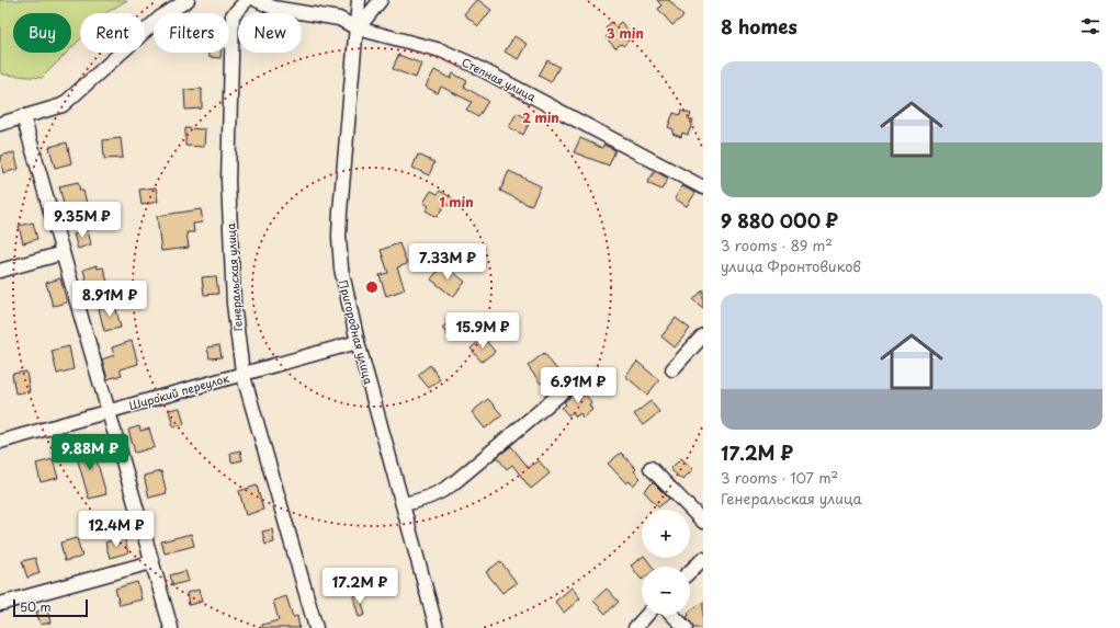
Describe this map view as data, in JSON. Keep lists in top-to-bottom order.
{
  "streets": {
    "street": [
      "Степная улица",
      "Генеральская улица",
      "Пригородная улица",
      "Широкий переулок"
    ]
  },
  "crossings": [
    ["Степная улица", "Пригородная улица"],
    ["Генеральская улица", "Широкий переулок"],
    ["Пригородная улица", "Широкий переулок"]
  ],
  "scale_bar": "50 m",
  "page": {
    "heading": "8 homes",
    "chip": [
      "Buy",
      "Rent",
      "Filters",
      "New"
    ],
    "list": [
      {
        "name": "9 880 000 ₽",
        "note": "3 rooms · 89 m² · улица Фронтовиков"
      },
      {
        "name": "17.2M ₽",
        "note": "3 rooms · 107 m² · Генеральская улица"
      }
    ],
    "price": [
      "9.35M ₽",
      "7.33M ₽",
      "8.91M ₽",
      "15.9M ₽",
      "6.91M ₽",
      "9.88M ₽",
      "12.4M ₽",
      "17.2M ₽"
    ],
    "map_buttons": ["+", "−"],
    "scale": "50 m"
  },
  "rings": ["3 min", "2 min", "1 min"]
}
